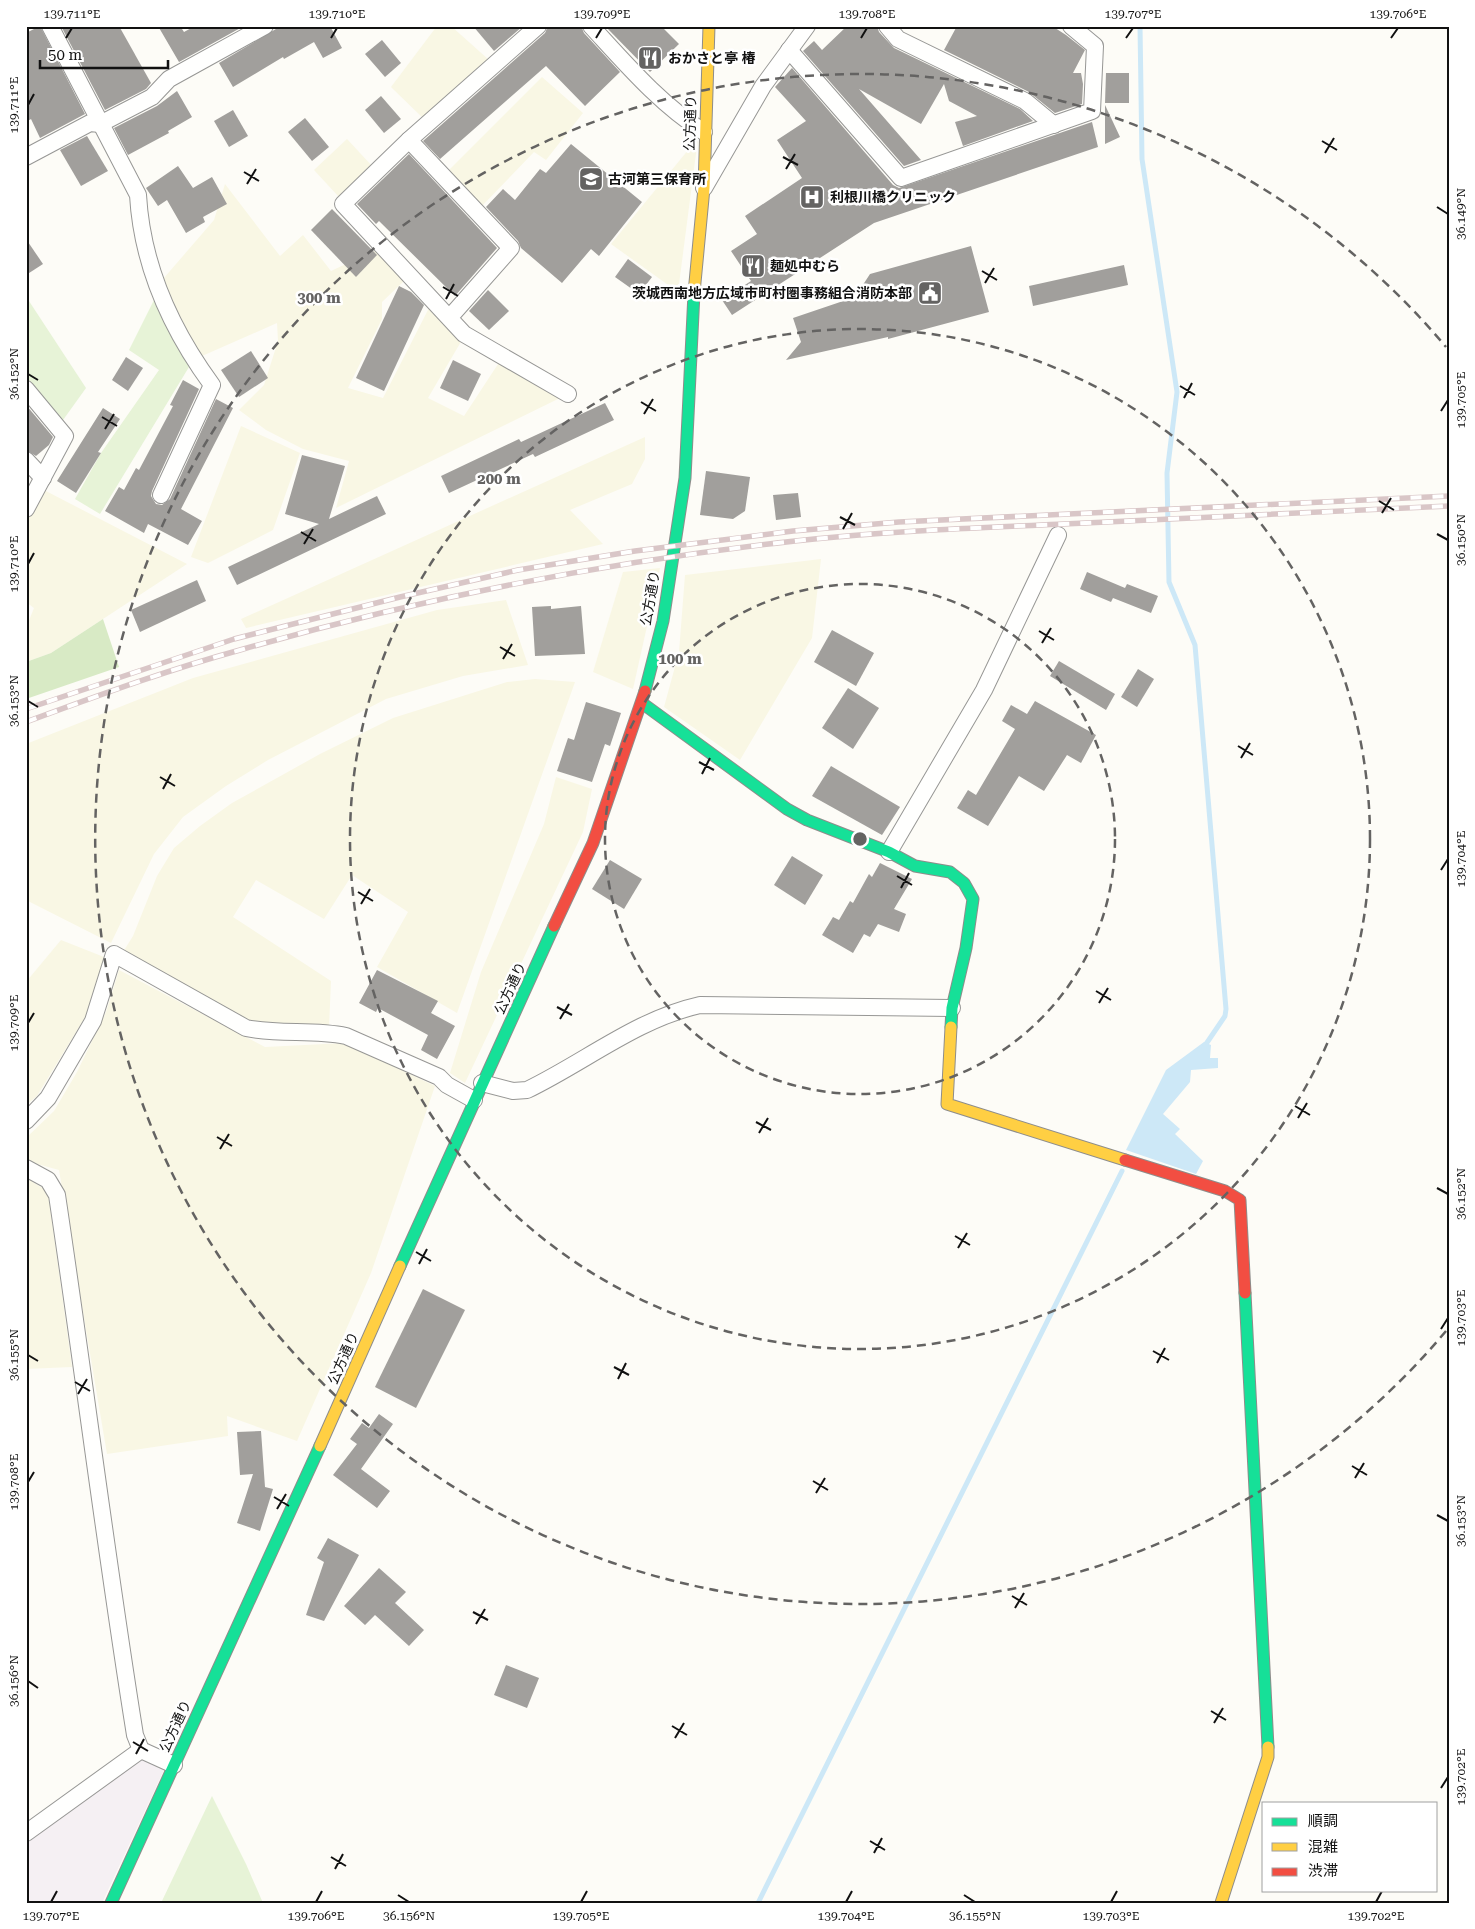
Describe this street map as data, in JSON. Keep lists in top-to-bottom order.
{
  "streets": {
    "street": ["公方通り"]
  },
  "places": {
    "restaurant": ["おかさと亭 椿", "麺処中むら"],
    "school or university": ["古河第三保育所"],
    "hospital": ["利根川橋クリニック"],
    "public building": ["茨城西南地方広域市町村圏事務組合消防本部"]
  },
  "legend": ["順調", "混雑", "渋滞"],
  "scale_bar": "50 m",
  "coordinates": [
    "139.711°E",
    "139.710°E",
    "139.709°E",
    "139.708°E",
    "139.707°E",
    "139.706°E",
    "36.149°N",
    "36.152°N",
    "139.705°E",
    "36.150°N",
    "36.153°N",
    "139.704°E",
    "139.703°E",
    "36.155°N",
    "36.156°N",
    "139.702°E"
  ],
  "rings": ["300 m", "200 m", "100 m"]
}
